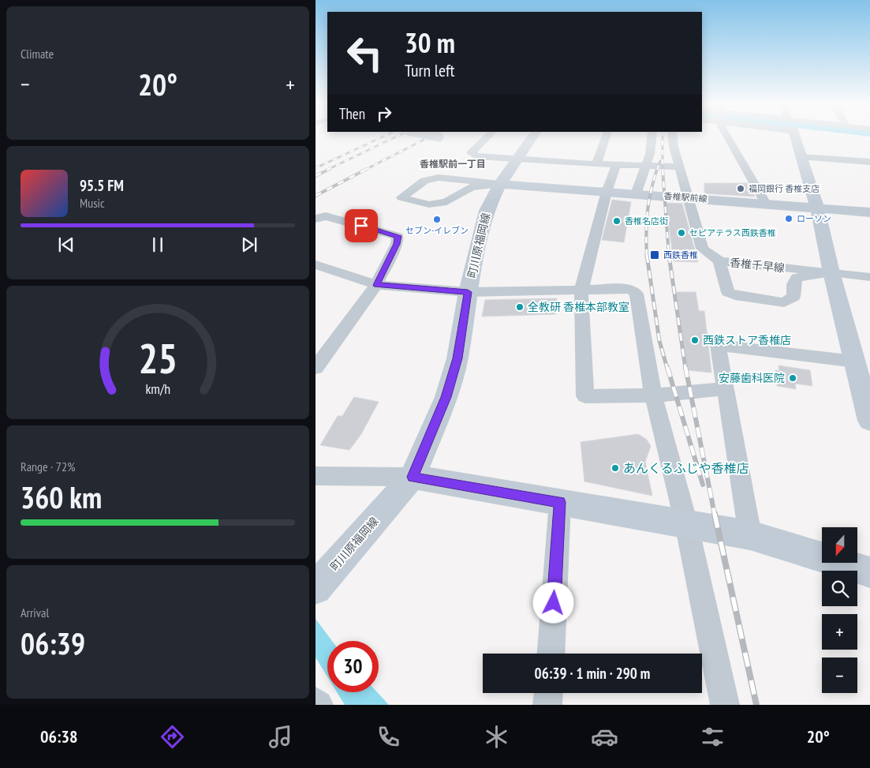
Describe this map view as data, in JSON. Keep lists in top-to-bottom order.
{
  "streets": {
    "main road": ["香椎駅前線", "町川原福岡線"],
    "street": ["香椎千早線"]
  },
  "crossings": [
    ["香椎駅前線", "町川原福岡線"]
  ],
  "districts": ["香椎駅前一丁目"],
  "places": {
    "other": [
      "福岡銀行 香椎支店",
      "ローソン",
      "セブン-イレブン",
      "香椎名店街",
      "セピアテラス西鉄香椎",
      "全教研 香椎本部教室",
      "西鉄ストア香椎店",
      "安藤歯科医院",
      "あんくるふじや香椎店"
    ],
    "transit": ["西鉄香椎"]
  },
  "north": "bottom",
  "page": {
    "tile": [
      "Climate",
      ["Range · 72%", "360 km"],
      ["Arrival", "06:39"]
    ],
    "turn": ["30 m", "Turn left"],
    "heat": ["−", "20°", "+"],
    "then": "Then",
    "song": ["95.5 FM", "Music"],
    "map_buttons": ["+", "−"],
    "limit": "30",
    "trip": "06:39 · 1 min · 290 m",
    "tabs": ["06:38", "20°"],
    "gauge": ["25", "km/h"]
  }
}
